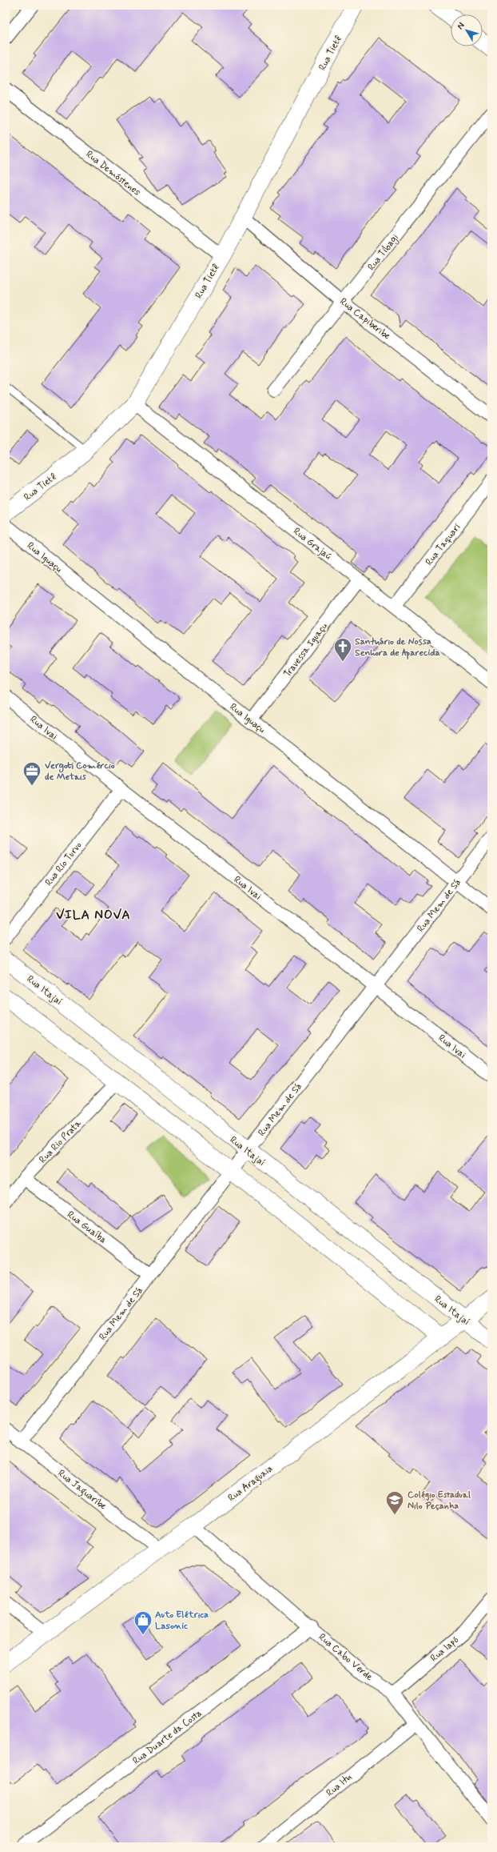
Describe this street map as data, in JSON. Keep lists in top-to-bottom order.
{
  "streets": {
    "street": [
      "Rua Tietê",
      "Rua Demóstenes",
      "Rua Tibagi",
      "Rua Capiberibe",
      "Rua Grajaú",
      "Rua Taquari",
      "Rua Iguaçu",
      "Travessa Iguaçu",
      "Rua Ivai",
      "Rua Rio Turvo",
      "Rua Mem de Sá",
      "Rua Itajaí",
      "Rua Rio Prata",
      "Rua Guaíba",
      "Rua Araguaia",
      "Rua Jaguaribe",
      "Rua Iapó",
      "Rua Cabo Verde",
      "Rua Duarte da Costa",
      "Rua Itu"
    ]
  },
  "crossings": [
    ["Rua Tietê", "Rua Demóstenes"],
    ["Rua Tietê", "Rua Capiberibe"],
    ["Rua Tietê", "Rua Grajaú"],
    ["Rua Tibagi", "Rua Capiberibe"],
    ["Rua Grajaú", "Rua Taquari"],
    ["Rua Grajaú", "Travessa Iguaçu"],
    ["Rua Iguaçu", "Travessa Iguaçu"],
    ["Rua Iguaçu", "Rua Mem de Sá"],
    ["Rua Ivai", "Rua Rio Turvo"],
    ["Rua Ivai", "Rua Mem de Sá"],
    ["Rua Mem de Sá", "Rua Itajaí"],
    ["Rua Mem de Sá", "Rua Guaíba"],
    ["Rua Mem de Sá", "Rua Jaguaribe"],
    ["Rua Itajaí", "Rua Araguaia"],
    ["Rua Rio Prata", "Rua Guaíba"],
    ["Rua Araguaia", "Rua Jaguaribe"],
    ["Rua Araguaia", "Rua Cabo Verde"],
    ["Rua Iapó", "Rua Cabo Verde"],
    ["Rua Cabo Verde", "Rua Duarte da Costa"],
    ["Rua Cabo Verde", "Rua Itu"]
  ],
  "districts": ["VILA NOVA"],
  "places": {
    "church": ["Santuário de Nossa Senhora de Aparecida"],
    "office": ["Vergoti Comércio de Metais"],
    "school or university": ["Colégio Estadual Nilo Peçanha"],
    "shop": ["Auto Elétrica Lasonic"]
  },
  "north": "top left"
}
